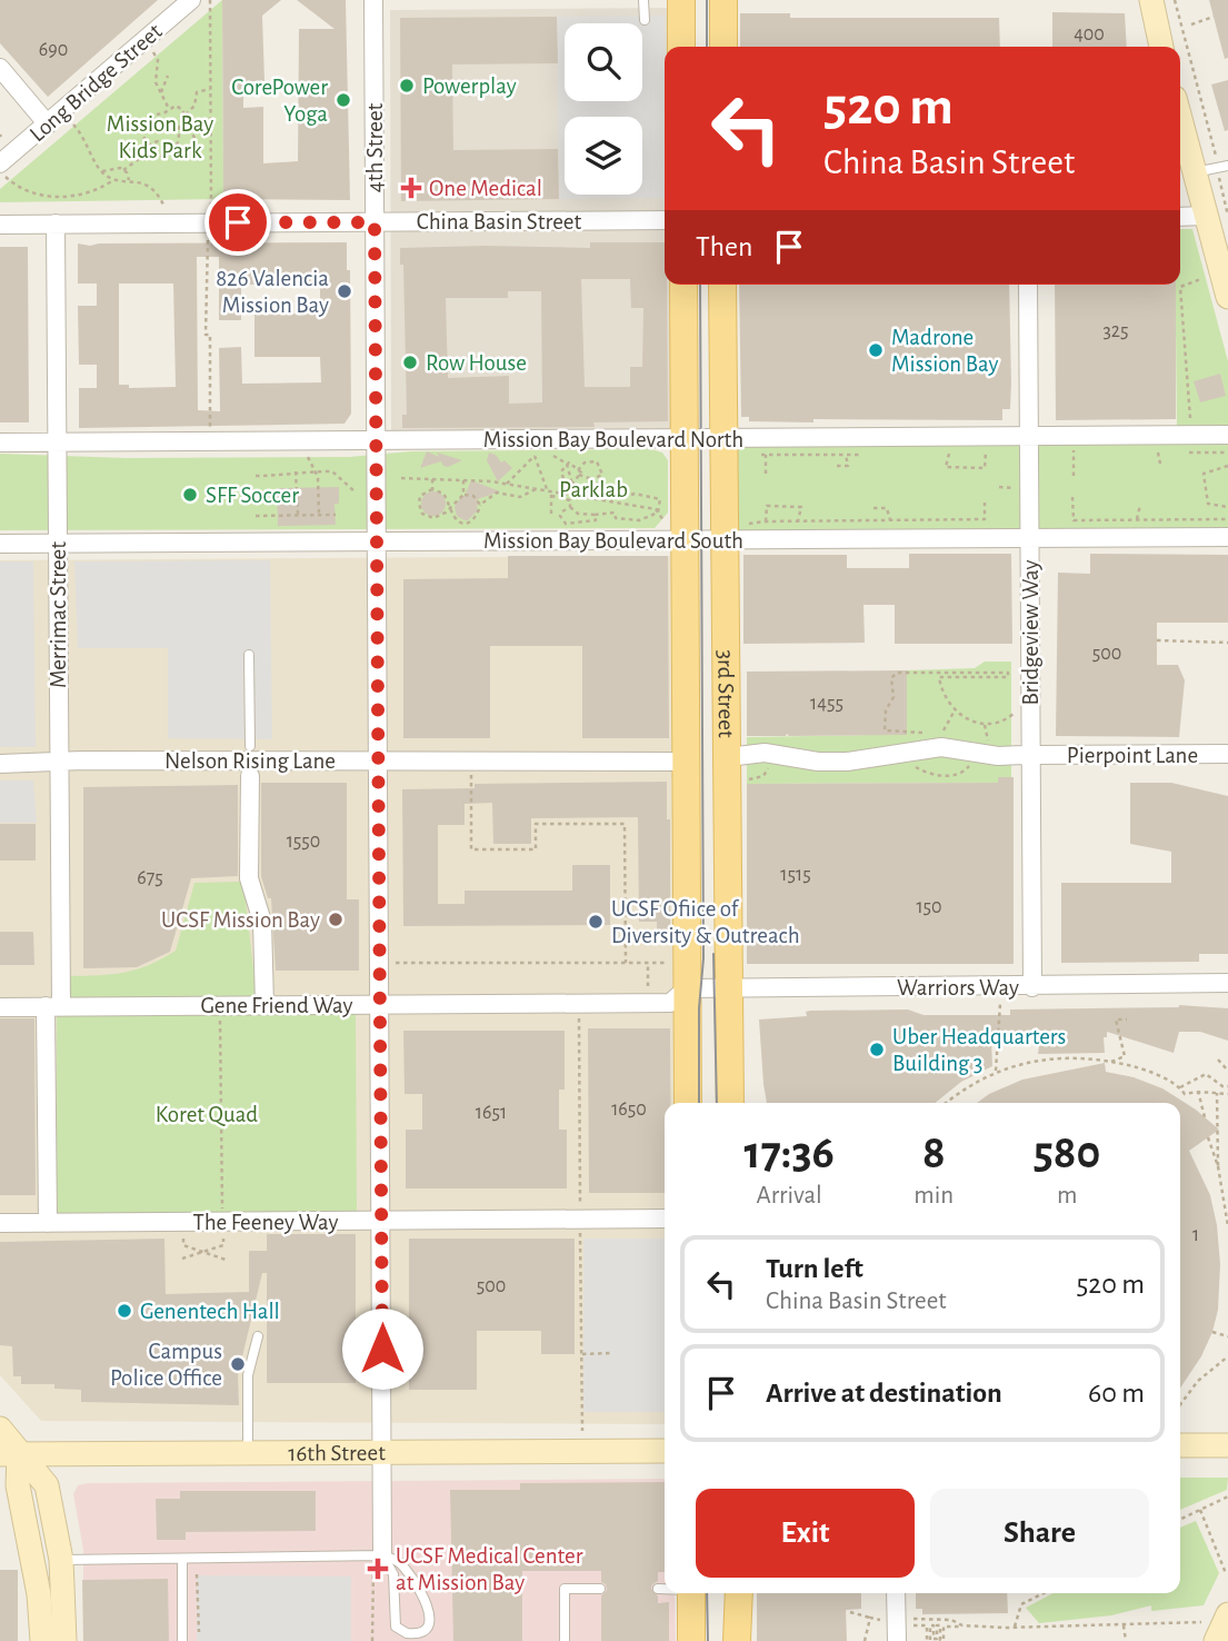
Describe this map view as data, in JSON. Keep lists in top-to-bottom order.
{
  "streets": {
    "main road": ["3rd Street"],
    "street": [
      "Long Bridge Street",
      "4th Street",
      "China Basin Street",
      "Mission Bay Boulevard North",
      "Mission Bay Boulevard South",
      "Merrimac Street",
      "Bridgeview Way",
      "Pierpoint Lane",
      "Nelson Rising Lane",
      "Warriors Way",
      "Gene Friend Way",
      "The Feeney Way",
      "16th Street"
    ]
  },
  "crossings": [
    ["4th Street", "China Basin Street"],
    ["4th Street", "Mission Bay Boulevard North"],
    ["4th Street", "Mission Bay Boulevard South"],
    ["4th Street", "Nelson Rising Lane"],
    ["4th Street", "Gene Friend Way"],
    ["4th Street", "The Feeney Way"],
    ["4th Street", "16th Street"],
    ["China Basin Street", "Merrimac Street"],
    ["Mission Bay Boulevard North", "Merrimac Street"],
    ["Mission Bay Boulevard North", "Bridgeview Way"],
    ["Mission Bay Boulevard North", "3rd Street"],
    ["Mission Bay Boulevard South", "Merrimac Street"],
    ["Mission Bay Boulevard South", "Bridgeview Way"],
    ["Mission Bay Boulevard South", "3rd Street"],
    ["Merrimac Street", "Nelson Rising Lane"],
    ["Merrimac Street", "Gene Friend Way"],
    ["Merrimac Street", "The Feeney Way"],
    ["Bridgeview Way", "Warriors Way"],
    ["3rd Street", "Pierpoint Lane"],
    ["3rd Street", "Nelson Rising Lane"],
    ["3rd Street", "Warriors Way"],
    ["3rd Street", "Gene Friend Way"],
    ["Warriors Way", "Gene Friend Way"]
  ],
  "parks": ["Mission Bay Kids Park", "Parklab", "Koret Quad"],
  "places": {
    "other": [
      "Powerplay",
      "CorePower Yoga",
      "826 Valencia Mission Bay",
      "Madrone Mission Bay",
      "Row House",
      "SFF Soccer",
      "UCSF Mission Bay",
      "UCSF Ofiice of Diversity & Outreach",
      "Uber Headquarters Building 3",
      "Genentech Hall",
      "Campus Police Office"
    ],
    "health": ["One Medical", "UCSF Medical Center at Mission Bay"]
  },
  "house_numbers": [
    "400",
    "690",
    "325",
    "500",
    "1455",
    "1550",
    "1515",
    "675",
    "150",
    "1650",
    "1651",
    "1",
    "500"
  ],
  "page": {
    "turn": ["520 m", "China Basin Street"],
    "then": "Then",
    "eta": [
      "17:36",
      "Arrival",
      "8",
      "min",
      "580",
      "m"
    ],
    "list": [
      {
        "name": "Turn left",
        "note": "China Basin Street",
        "value": "520 m"
      },
      {
        "name": "Arrive at destination",
        "value": "60 m"
      }
    ],
    "buttons": ["Exit", "Share"]
  }
}
